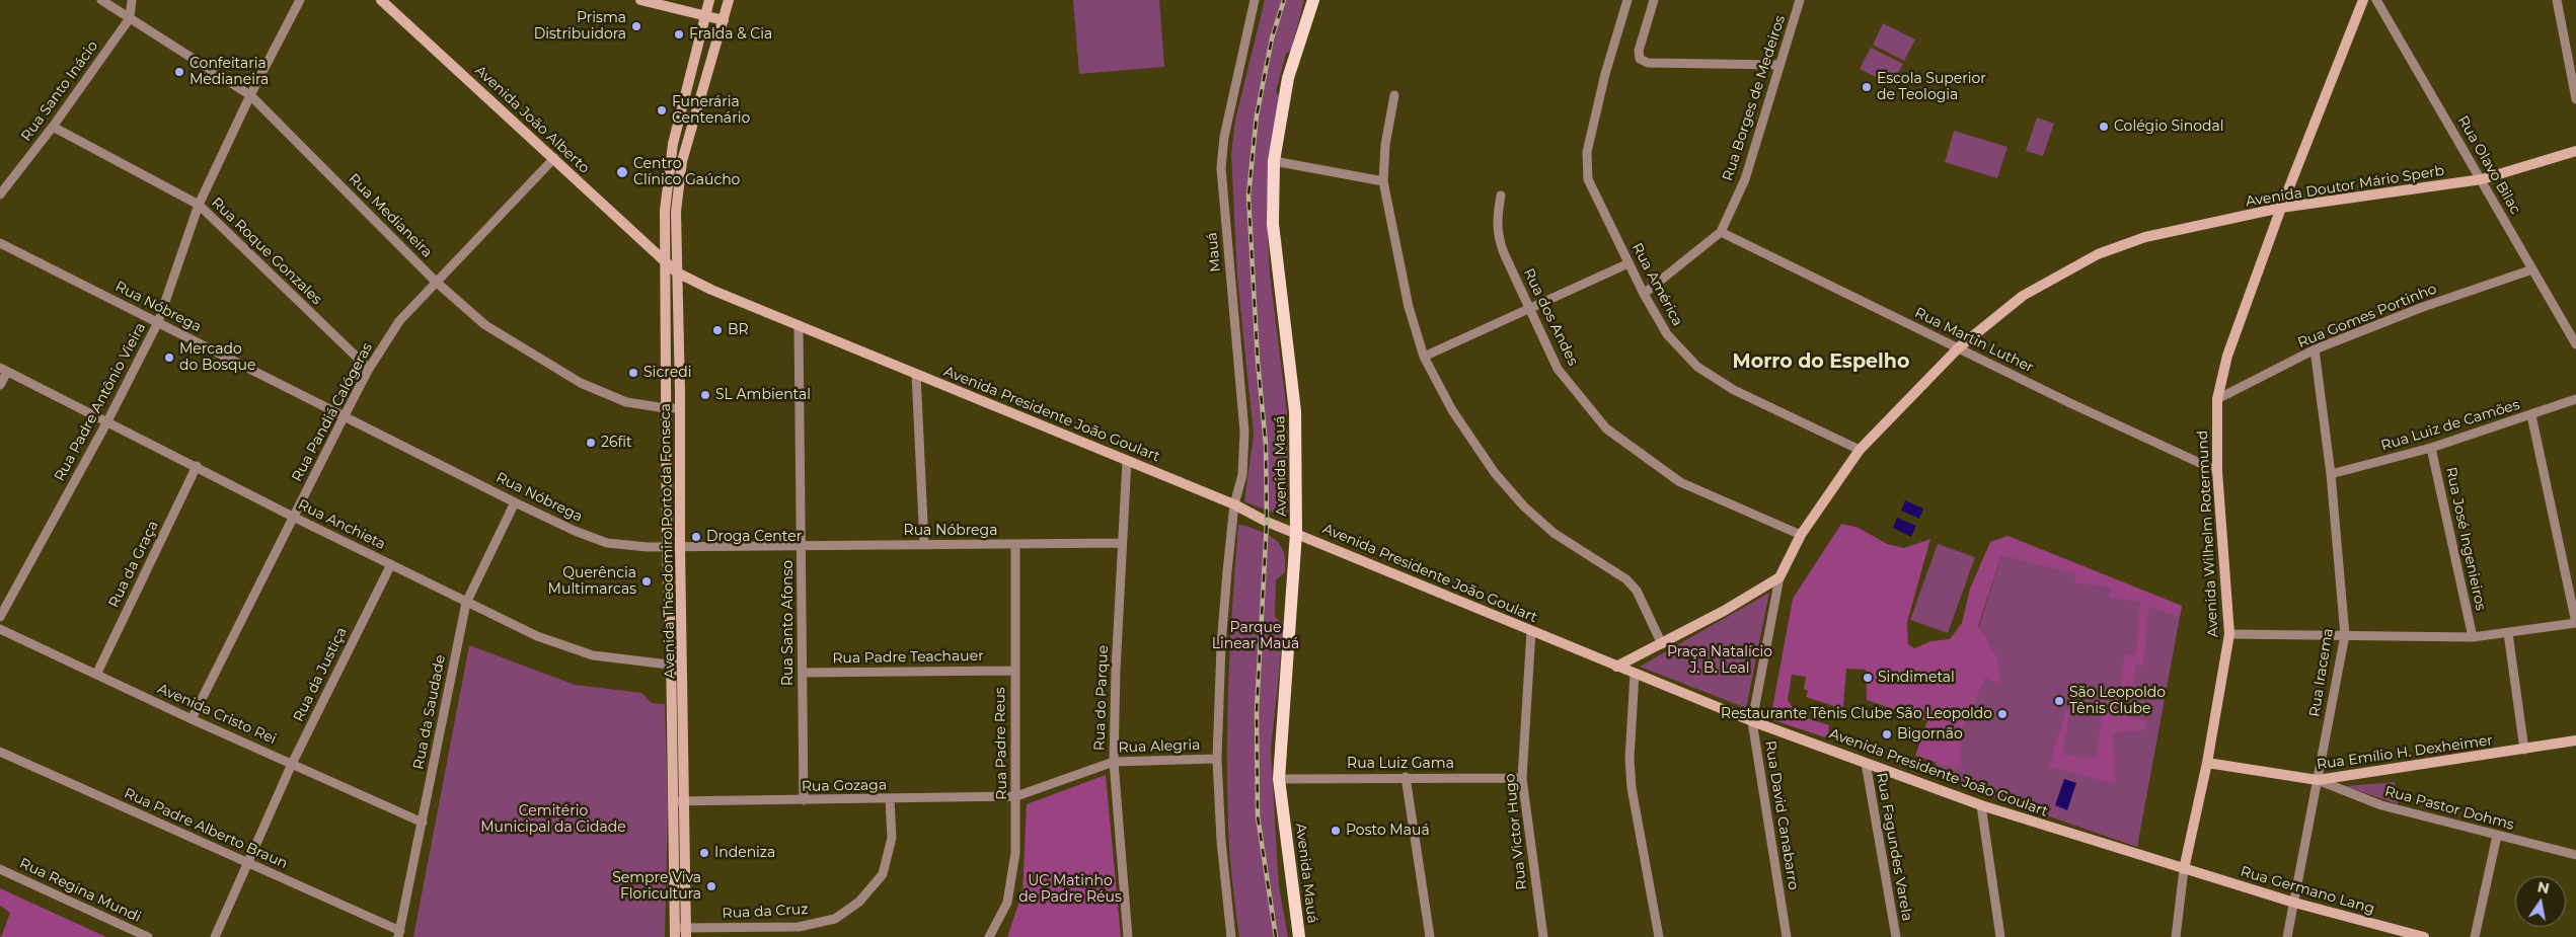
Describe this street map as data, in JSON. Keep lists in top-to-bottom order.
{
  "streets": {
    "main road": ["Avenida Mauá"],
    "street": [
      "Rua Santo Inácio",
      "Rua Borges de Medeiros",
      "Avenida João Alberto",
      "Rua Olavo Bilac",
      "Avenida Doutor Mário Sperb",
      "Rua Medianeira",
      "Rua Roque Gonzales",
      "Mauá",
      "Rua América",
      "Rua Nóbrega",
      "Rua Gomes Portinho",
      "Rua dos Andes",
      "Rua Martin Luther",
      "Rua Padre Antônio Vieira",
      "Rua Pandiá Calógeras",
      "Avenida Presidente João Goulart",
      "Rua Luiz de Camões",
      "Rua Anchieta",
      "Avenida Wilhelm Rotermund",
      "Rua José Ingenieiros",
      "Avenida Theodomiro Porto da Fonseca",
      "Rua da Graça",
      "Rua Santo Afonso",
      "Rua Padre Teachauer",
      "Rua Iracema",
      "Rua da Justiça",
      "Rua do Parque",
      "Rua da Saudade",
      "Avenida Cristo Rei",
      "Rua Padre Reus",
      "Rua Alegria",
      "Rua Emílio H. Dexheimer",
      "Rua Luiz Gama",
      "Rua Gozaga",
      "Rua Pastor Dohms",
      "Rua David Canabarro",
      "Rua Padre Alberto Braun",
      "Rua Victor Hugo",
      "Rua Fagundes Varela",
      "Rua Regina Mundi",
      "Rua Germano Lang",
      "Rua da Cruz"
    ]
  },
  "crossings": [
    ["Rua Santo Inácio", "Rua Medianeira"],
    ["Rua Santo Inácio", "Rua Roque Gonzales"],
    ["Rua Borges de Medeiros", "Rua Martin Luther"],
    ["Avenida João Alberto", "Rua Pandiá Calógeras"],
    ["Avenida João Alberto", "Avenida Presidente João Goulart"],
    ["Avenida João Alberto", "Avenida Theodomiro Porto da Fonseca"],
    ["Rua Olavo Bilac", "Avenida Doutor Mário Sperb"],
    ["Rua Olavo Bilac", "Rua Gomes Portinho"],
    ["Avenida Doutor Mário Sperb", "Rua América"],
    ["Avenida Doutor Mário Sperb", "Rua dos Andes"],
    ["Avenida Doutor Mário Sperb", "Rua Martin Luther"],
    ["Avenida Doutor Mário Sperb", "Avenida Wilhelm Rotermund"],
    ["Avenida Doutor Mário Sperb", "Rua David Canabarro"],
    ["Rua Medianeira", "Rua Padre Antônio Vieira"],
    ["Rua Medianeira", "Rua Pandiá Calógeras"],
    ["Rua Medianeira", "Avenida Theodomiro Porto da Fonseca"],
    ["Rua Roque Gonzales", "Rua Padre Antônio Vieira"],
    ["Rua Roque Gonzales", "Rua Pandiá Calógeras"],
    ["Mauá", "Avenida Presidente João Goulart"],
    ["Rua Nóbrega", "Rua Padre Antônio Vieira"],
    ["Rua Nóbrega", "Rua Pandiá Calógeras"],
    ["Rua Nóbrega", "Avenida Theodomiro Porto da Fonseca"],
    ["Rua Nóbrega", "Rua Santo Afonso"],
    ["Rua Nóbrega", "Rua do Parque"],
    ["Rua Nóbrega", "Rua da Saudade"],
    ["Rua Nóbrega", "Rua Padre Reus"],
    ["Rua Gomes Portinho", "Avenida Wilhelm Rotermund"],
    ["Rua Gomes Portinho", "Rua Iracema"],
    ["Rua Martin Luther", "Avenida Wilhelm Rotermund"],
    ["Rua Padre Antônio Vieira", "Rua Anchieta"],
    ["Rua Pandiá Calógeras", "Rua Anchieta"],
    ["Rua Pandiá Calógeras", "Avenida Cristo Rei"],
    ["Avenida Presidente João Goulart", "Avenida Mauá"],
    ["Avenida Presidente João Goulart", "Avenida Wilhelm Rotermund"],
    ["Avenida Presidente João Goulart", "Avenida Theodomiro Porto da Fonseca"],
    ["Avenida Presidente João Goulart", "Rua Santo Afonso"],
    ["Avenida Presidente João Goulart", "Rua do Parque"],
    ["Avenida Presidente João Goulart", "Rua David Canabarro"],
    ["Avenida Presidente João Goulart", "Rua Victor Hugo"],
    ["Avenida Presidente João Goulart", "Rua Fagundes Varela"],
    ["Avenida Presidente João Goulart", "Rua Germano Lang"],
    ["Rua Luiz de Camões", "Rua José Ingenieiros"],
    ["Rua Luiz de Camões", "Rua Iracema"],
    ["Avenida Mauá", "Rua Luiz Gama"],
    ["Rua Anchieta", "Avenida Theodomiro Porto da Fonseca"],
    ["Rua Anchieta", "Rua da Graça"],
    ["Rua Anchieta", "Rua da Justiça"],
    ["Rua Anchieta", "Rua da Saudade"],
    ["Avenida Wilhelm Rotermund", "Rua Emílio H. Dexheimer"],
    ["Avenida Wilhelm Rotermund", "Rua Germano Lang"],
    ["Avenida Theodomiro Porto da Fonseca", "Rua Gozaga"],
    ["Avenida Theodomiro Porto da Fonseca", "Rua da Cruz"],
    ["Rua da Graça", "Avenida Cristo Rei"],
    ["Rua Santo Afonso", "Rua Padre Teachauer"],
    ["Rua Santo Afonso", "Rua Gozaga"],
    ["Rua Padre Teachauer", "Rua Padre Reus"],
    ["Rua Iracema", "Rua Emílio H. Dexheimer"],
    ["Rua Iracema", "Rua Pastor Dohms"],
    ["Rua Iracema", "Rua Germano Lang"],
    ["Rua da Justiça", "Avenida Cristo Rei"],
    ["Rua da Justiça", "Rua Padre Alberto Braun"],
    ["Rua do Parque", "Rua Alegria"],
    ["Rua da Saudade", "Avenida Cristo Rei"],
    ["Rua da Saudade", "Rua Padre Alberto Braun"],
    ["Rua Padre Reus", "Rua Alegria"],
    ["Rua Padre Reus", "Rua Gozaga"],
    ["Rua Alegria", "Rua Gozaga"],
    ["Rua Emílio H. Dexheimer", "Rua Pastor Dohms"],
    ["Rua Luiz Gama", "Rua Victor Hugo"],
    ["Rua Gozaga", "Rua da Cruz"]
  ],
  "districts": ["Morro do Espelho"],
  "parks": [
    "Parque Linear Mauá",
    "Praça Natalício J. B. Leal",
    "Cemitério Municipal da Cidade",
    "UC Matinho de Padre Réus"
  ],
  "places": [
    "Prisma Distribuidora",
    "Fralda & Cia",
    "Confeitaria Medianeira",
    "Escola Superior de Teologia",
    "Funerária Centenário",
    "Colégio Sinodal",
    "Centro Clínico Gaúcho",
    "BR",
    "Mercado do Bosque",
    "Sicredi",
    "SL Ambiental",
    "26fit",
    "Droga Center",
    "Querência Multimarcas",
    "Sindimetal",
    "São Leopoldo Tênis Clube",
    "Restaurante Tênis Clube São Leopoldo",
    "Bigornão",
    "Posto Mauá",
    "Indeniza",
    "Sempre Viva Floricultura"
  ],
  "north": "top"
}
